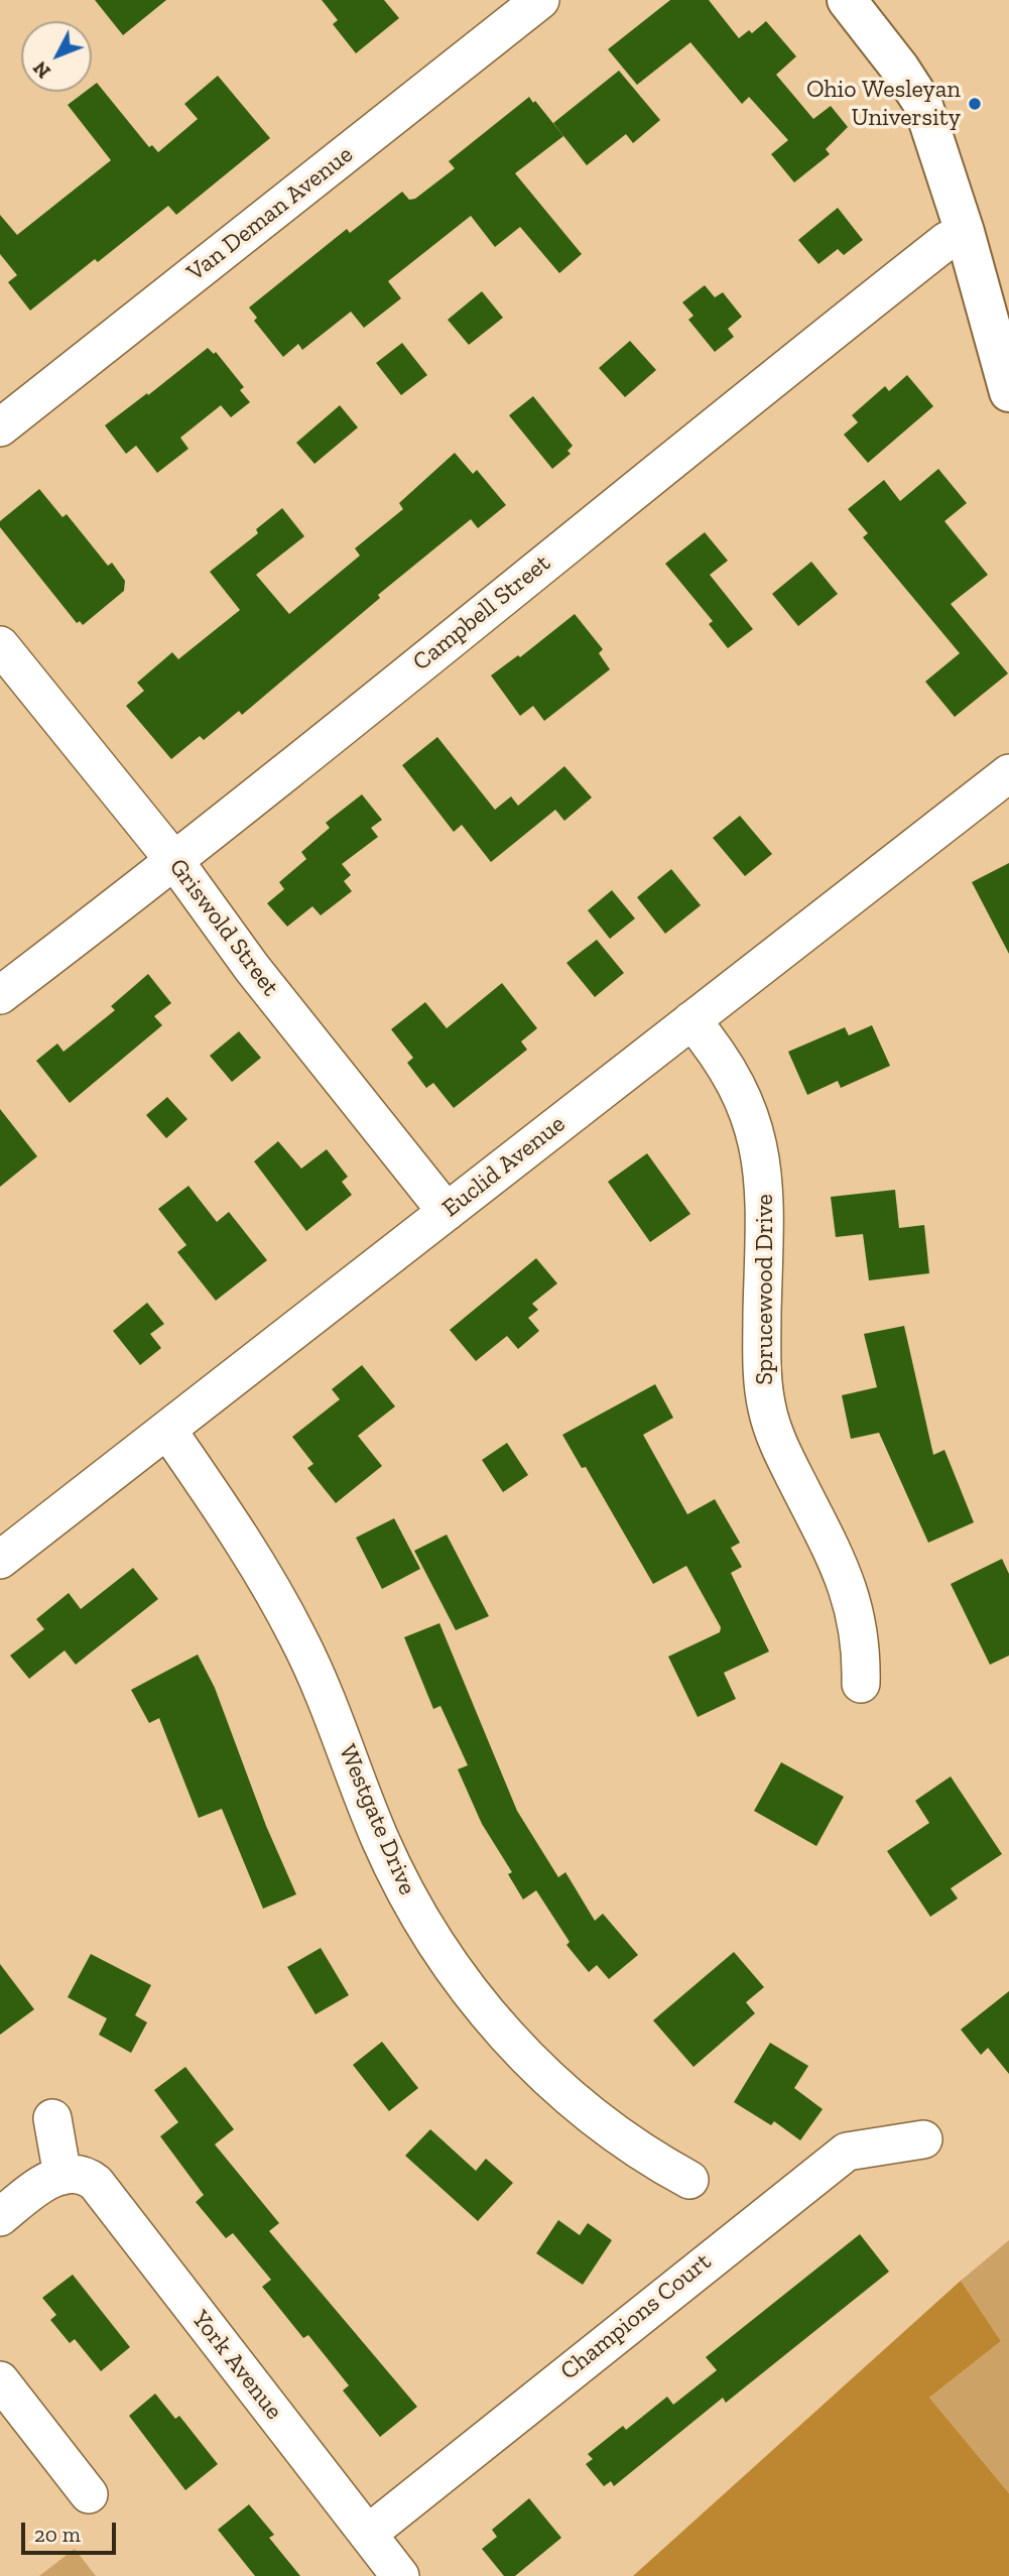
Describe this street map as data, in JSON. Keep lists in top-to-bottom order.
{
  "streets": {
    "street": [
      "Van Deman Avenue",
      "Campbell Street",
      "Griswold Street",
      "Euclid Avenue",
      "Sprucewood Drive",
      "Westgate Drive",
      "Champions Court",
      "York Avenue"
    ]
  },
  "crossings": [
    ["Campbell Street", "Griswold Street"],
    ["Griswold Street", "Euclid Avenue"],
    ["Euclid Avenue", "Sprucewood Drive"],
    ["Euclid Avenue", "Westgate Drive"],
    ["Champions Court", "York Avenue"]
  ],
  "places": ["Ohio Wesleyan University"],
  "scale_bar": "20 m",
  "north": "bottom left"
}
